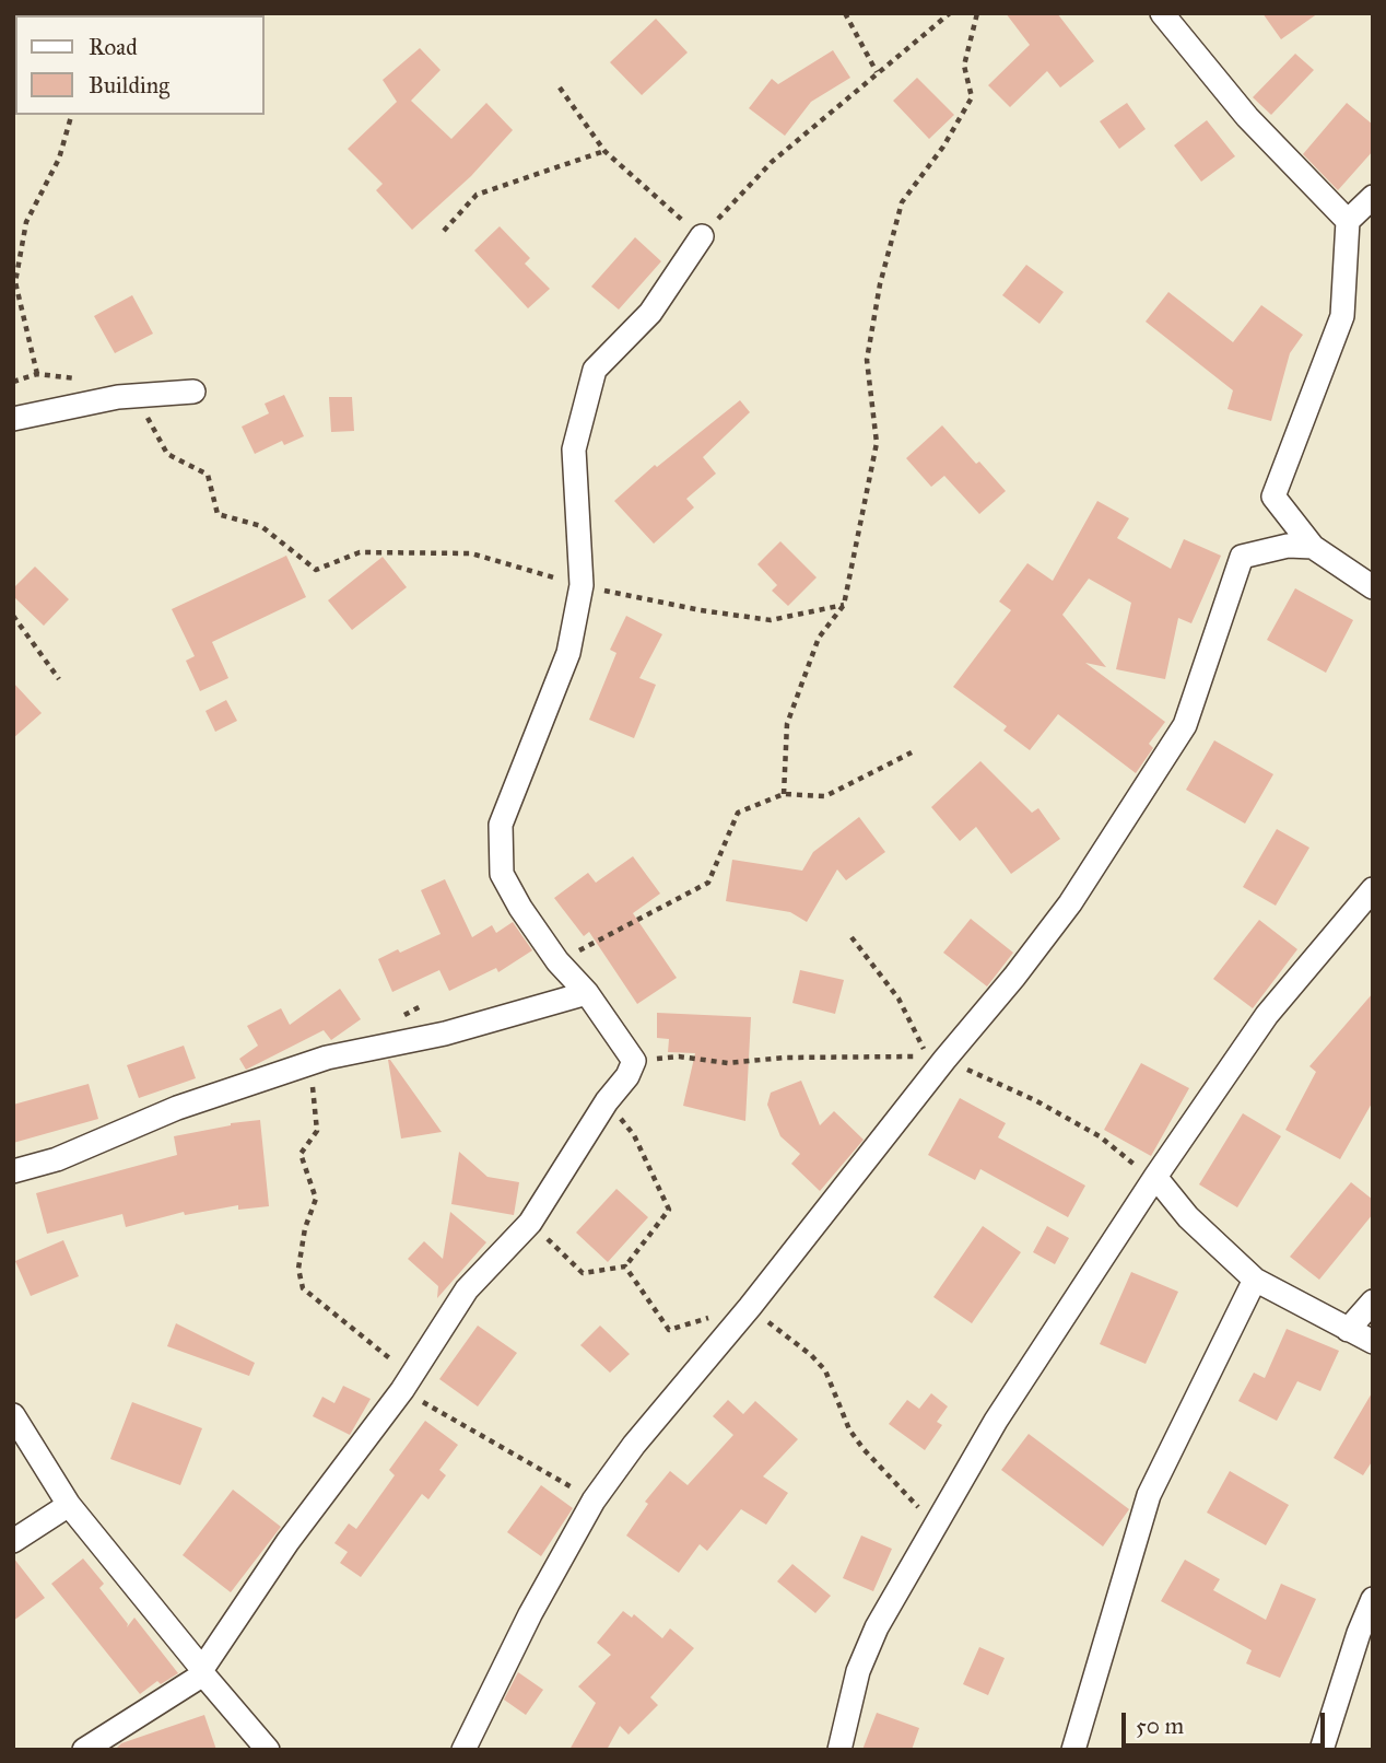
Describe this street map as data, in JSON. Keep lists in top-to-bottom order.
{
  "legend": ["Road", "Building"],
  "scale_bar": "50 m"
}
